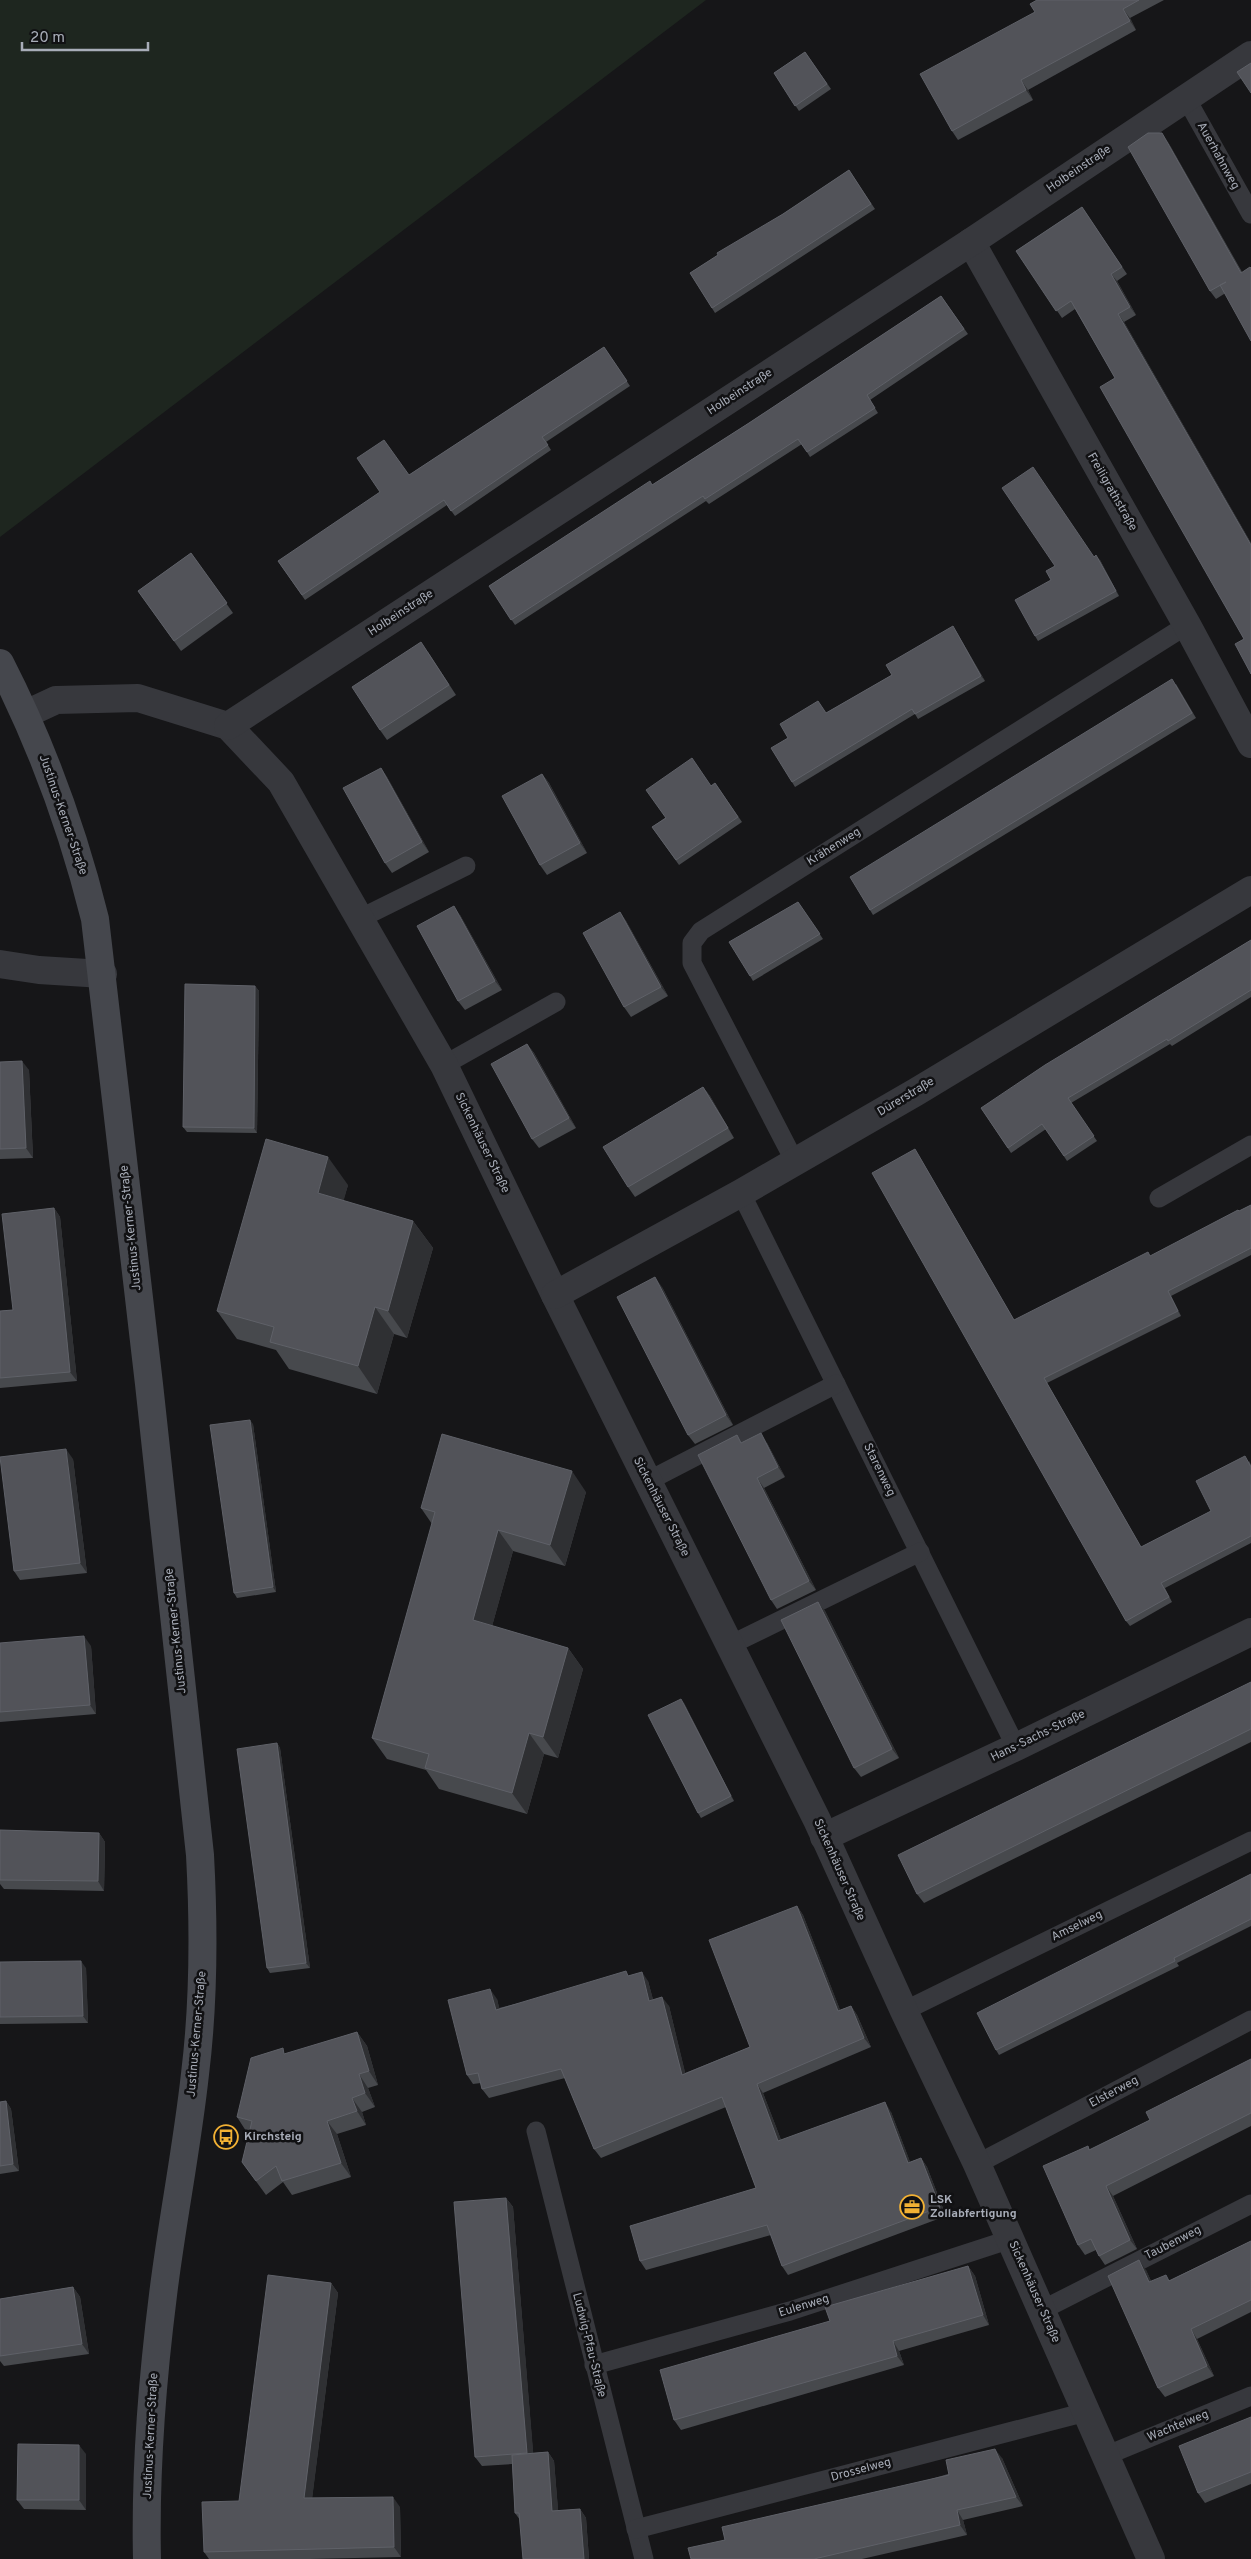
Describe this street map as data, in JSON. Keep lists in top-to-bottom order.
{
  "streets": {
    "street": [
      "Holbeinstraße",
      "Freiligrathstraße",
      "Justinus-Kerner-Straße",
      "Dürerstraße",
      "Sickenhäuser Straße",
      "Hans-Sachs-Straße"
    ],
    "lane": [
      "Auerhahnweg",
      "Krähenweg",
      "Starenweg",
      "Amselweg",
      "Elsterweg",
      "Taubenweg",
      "Eulenweg",
      "Ludwig-Pfau-Straße",
      "Wachtelweg",
      "Drosselweg"
    ]
  },
  "crossings": [
    ["Auerhahnweg", "Holbeinstraße"],
    ["Holbeinstraße", "Freiligrathstraße"],
    ["Holbeinstraße", "Sickenhäuser Straße"],
    ["Freiligrathstraße", "Krähenweg"],
    ["Justinus-Kerner-Straße", "Sickenhäuser Straße"],
    ["Krähenweg", "Dürerstraße"],
    ["Dürerstraße", "Sickenhäuser Straße"],
    ["Dürerstraße", "Starenweg"],
    ["Sickenhäuser Straße", "Hans-Sachs-Straße"],
    ["Sickenhäuser Straße", "Amselweg"],
    ["Sickenhäuser Straße", "Elsterweg"],
    ["Sickenhäuser Straße", "Taubenweg"],
    ["Sickenhäuser Straße", "Eulenweg"],
    ["Sickenhäuser Straße", "Wachtelweg"],
    ["Sickenhäuser Straße", "Drosselweg"],
    ["Starenweg", "Hans-Sachs-Straße"],
    ["Eulenweg", "Ludwig-Pfau-Straße"],
    ["Ludwig-Pfau-Straße", "Drosselweg"]
  ],
  "places": {
    "bus stop": ["Kirchsteig"],
    "office": ["LSK Zollabfertigung"]
  },
  "scale_bar": "20 m"
}
